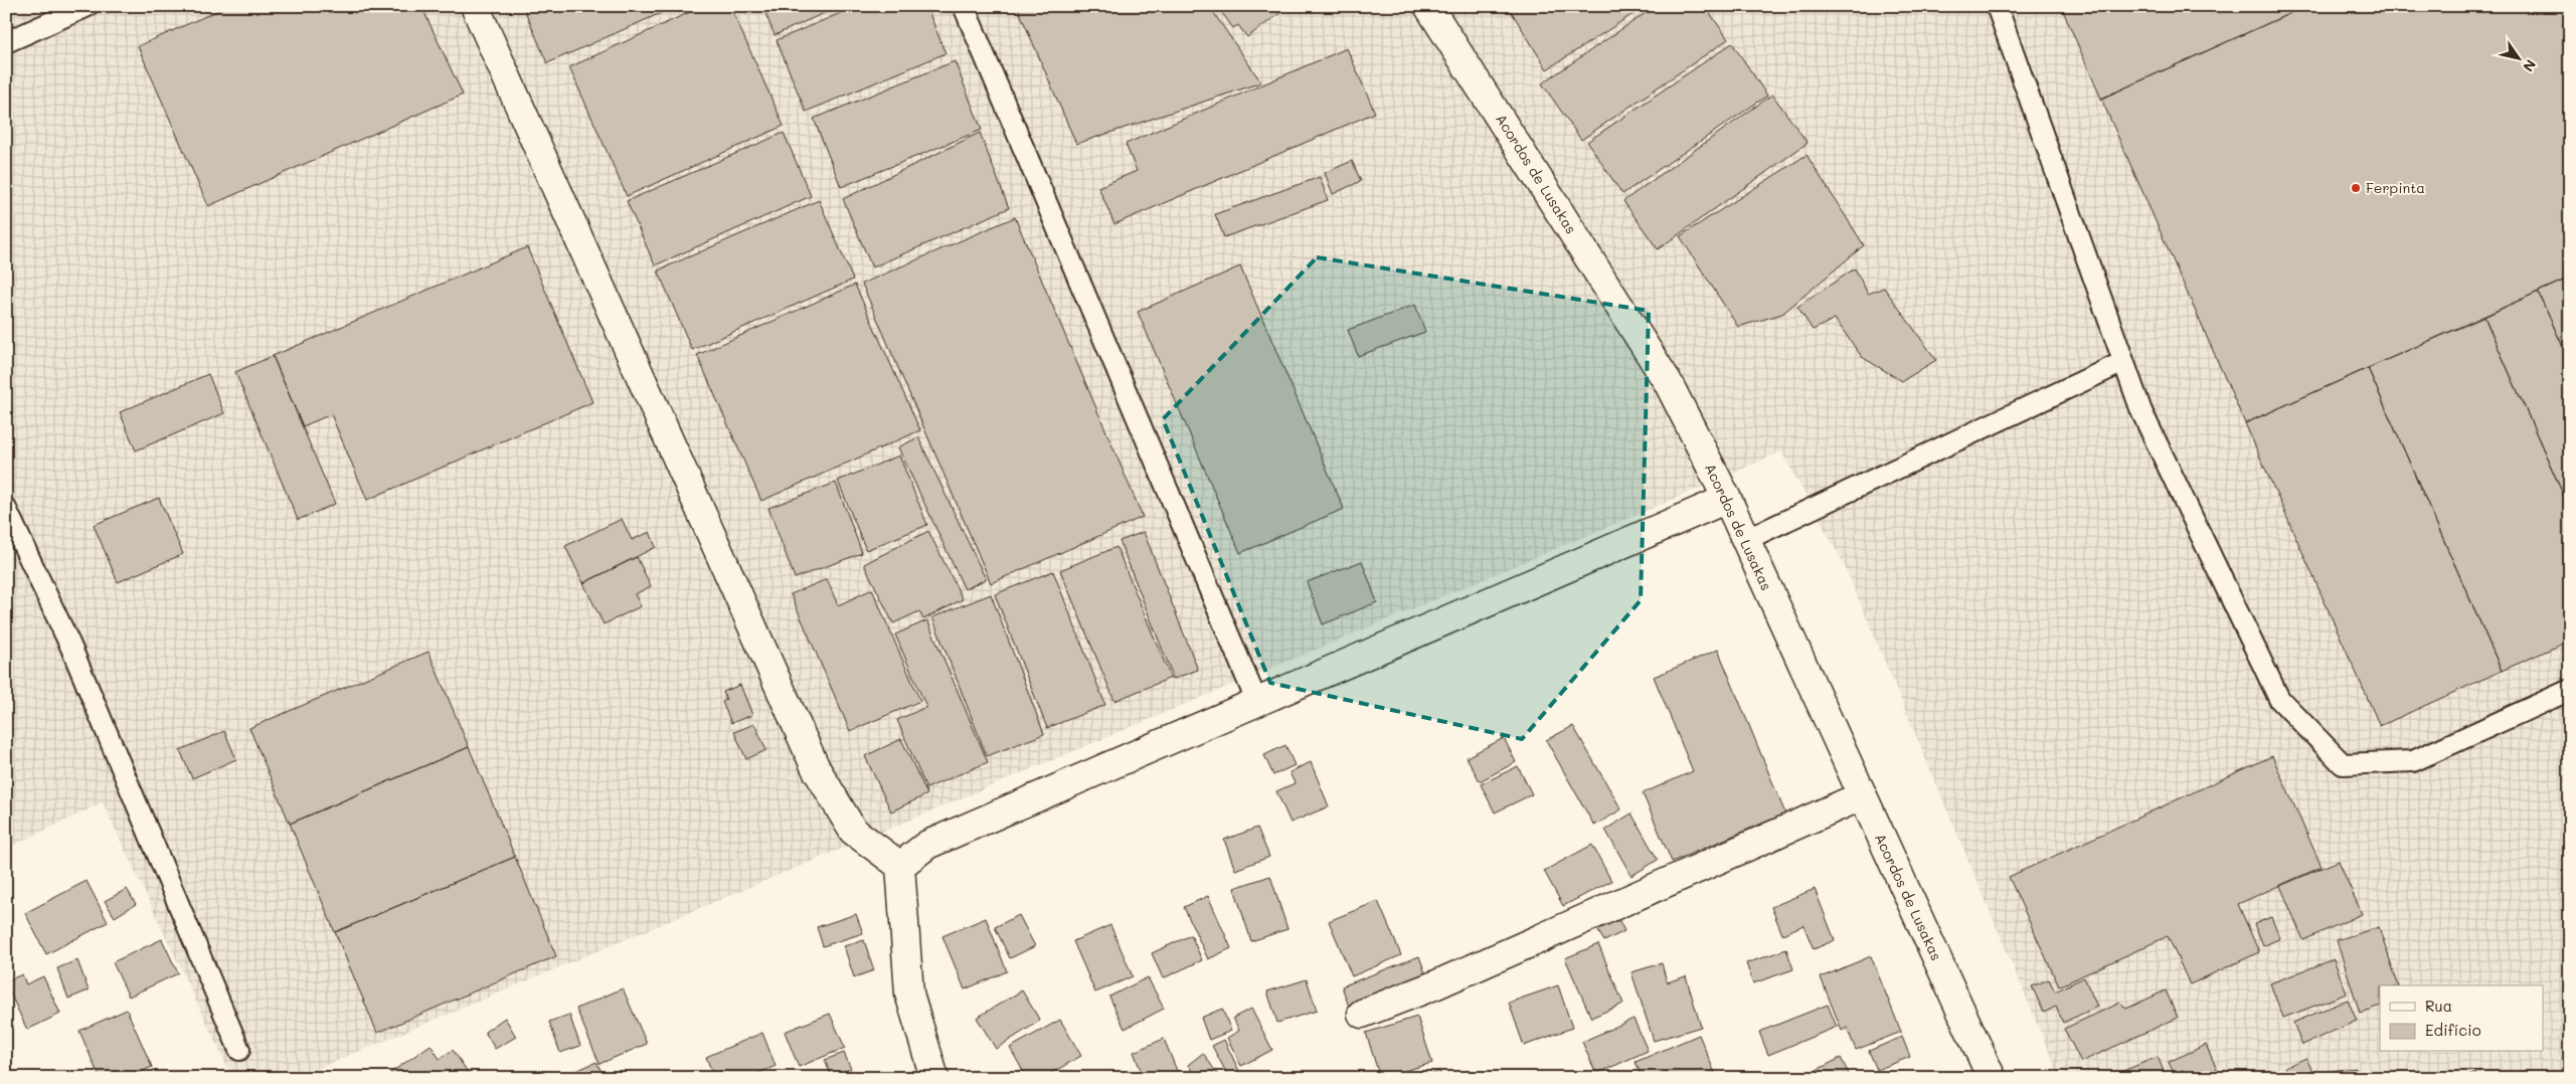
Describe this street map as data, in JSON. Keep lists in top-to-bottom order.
{
  "streets": {
    "street": ["Acordos de Lusakas"]
  },
  "places": ["Ferpinta"],
  "legend": ["Rua", "Edifício"],
  "north": "bottom right"
}
